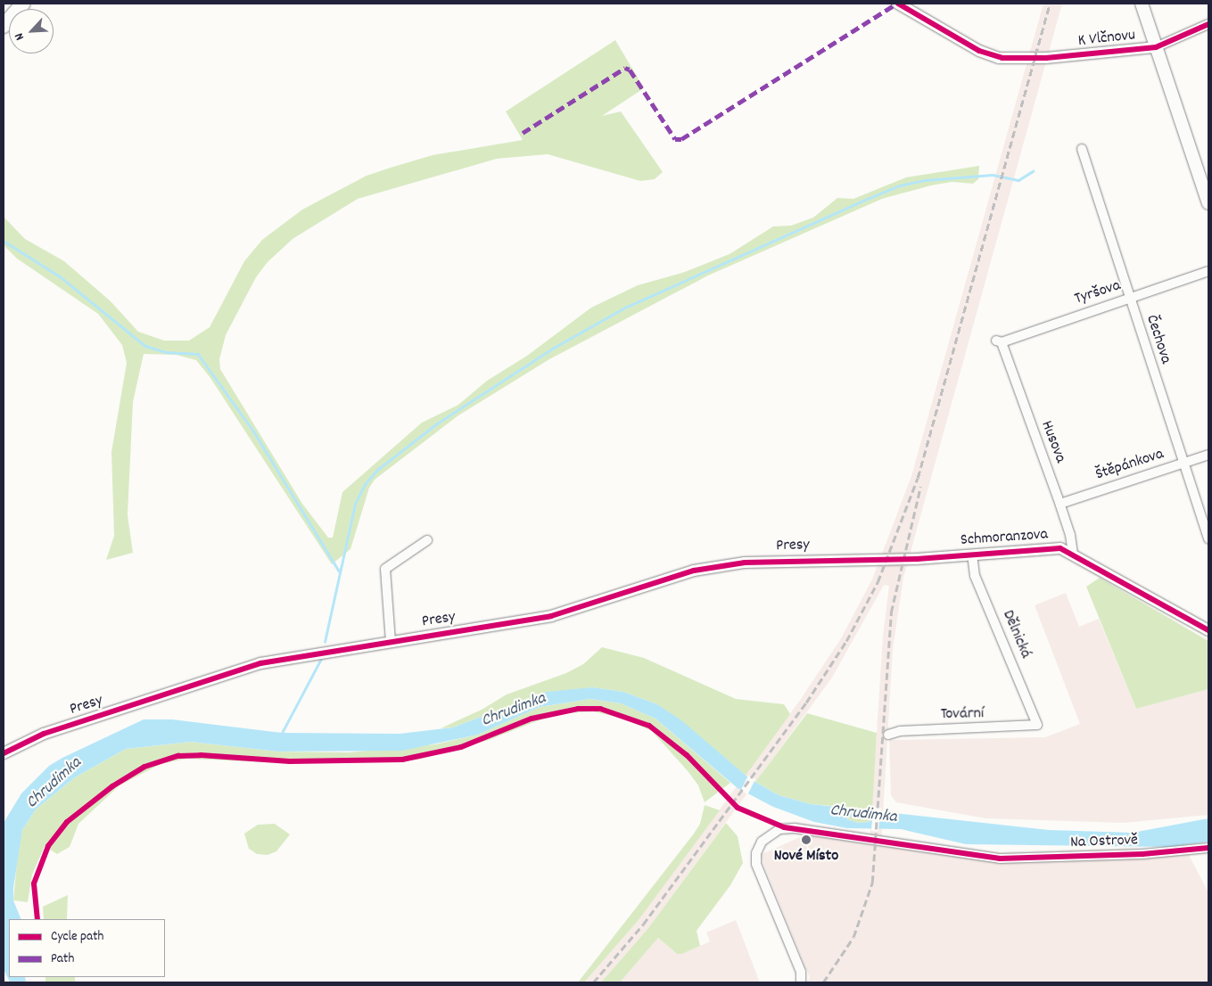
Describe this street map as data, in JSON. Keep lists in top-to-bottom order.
{
  "streets": {
    "street": [
      "K Vlčnovu",
      "Tyršova",
      "Čechova",
      "Husova",
      "Štěpánkova",
      "Schmoranzova",
      "Presy",
      "Dělnická",
      "Tovární",
      "Na Ostrově"
    ]
  },
  "crossings": [
    ["Tyršova", "Čechova"],
    ["Tyršova", "Husova"],
    ["Čechova", "Štěpánkova"],
    ["Husova", "Štěpánkova"],
    ["Husova", "Schmoranzova"],
    ["Schmoranzova", "Presy"],
    ["Schmoranzova", "Dělnická"],
    ["Dělnická", "Tovární"]
  ],
  "water": ["Chrudimka"],
  "places": ["Nové Místo"],
  "legend": ["Cycle path", "Path"],
  "north": "bottom left"
}
